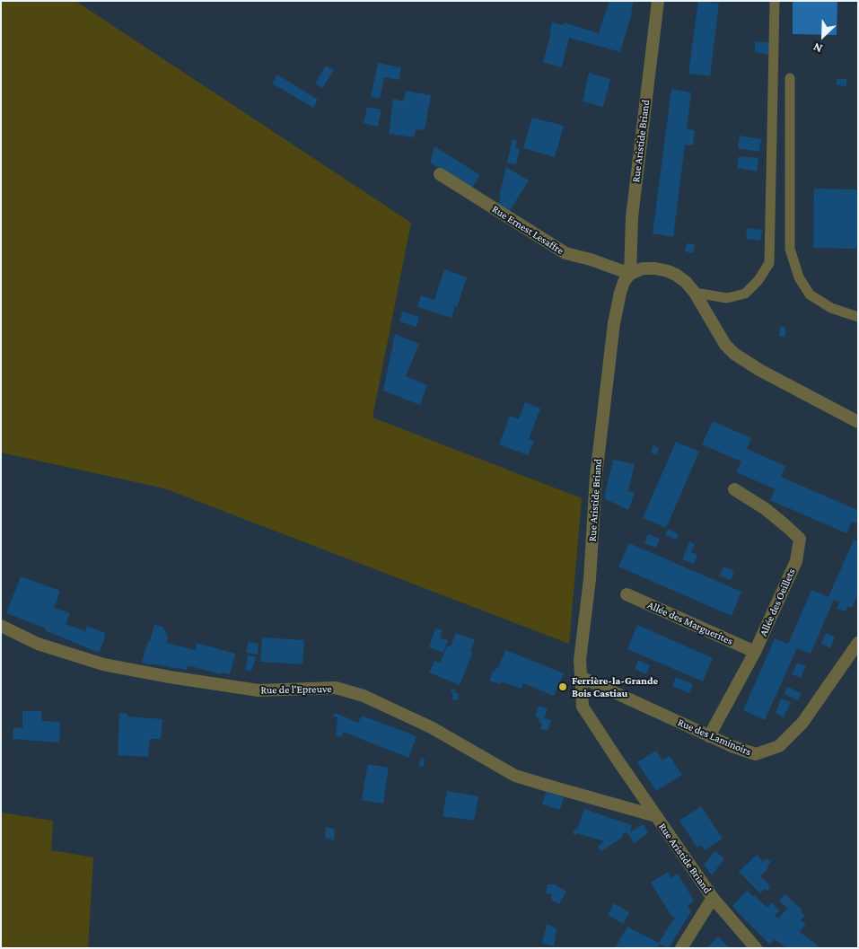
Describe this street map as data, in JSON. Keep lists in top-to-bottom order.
{
  "streets": {
    "street": [
      "Rue Aristide Briand",
      "Rue Ernest Lesaffre",
      "Allée des Oeillets",
      "Allée des Marguerites",
      "Rue de l'Epreuve",
      "Rue des Laminoirs"
    ]
  },
  "crossings": [
    ["Rue Aristide Briand", "Rue Ernest Lesaffre"],
    ["Rue Aristide Briand", "Rue de l'Epreuve"],
    ["Rue Aristide Briand", "Rue des Laminoirs"],
    ["Allée des Oeillets", "Allée des Marguerites"],
    ["Allée des Oeillets", "Rue des Laminoirs"]
  ],
  "places": ["Ferrière-la-Grande Bois Castiau"],
  "north": "bottom left"
}
